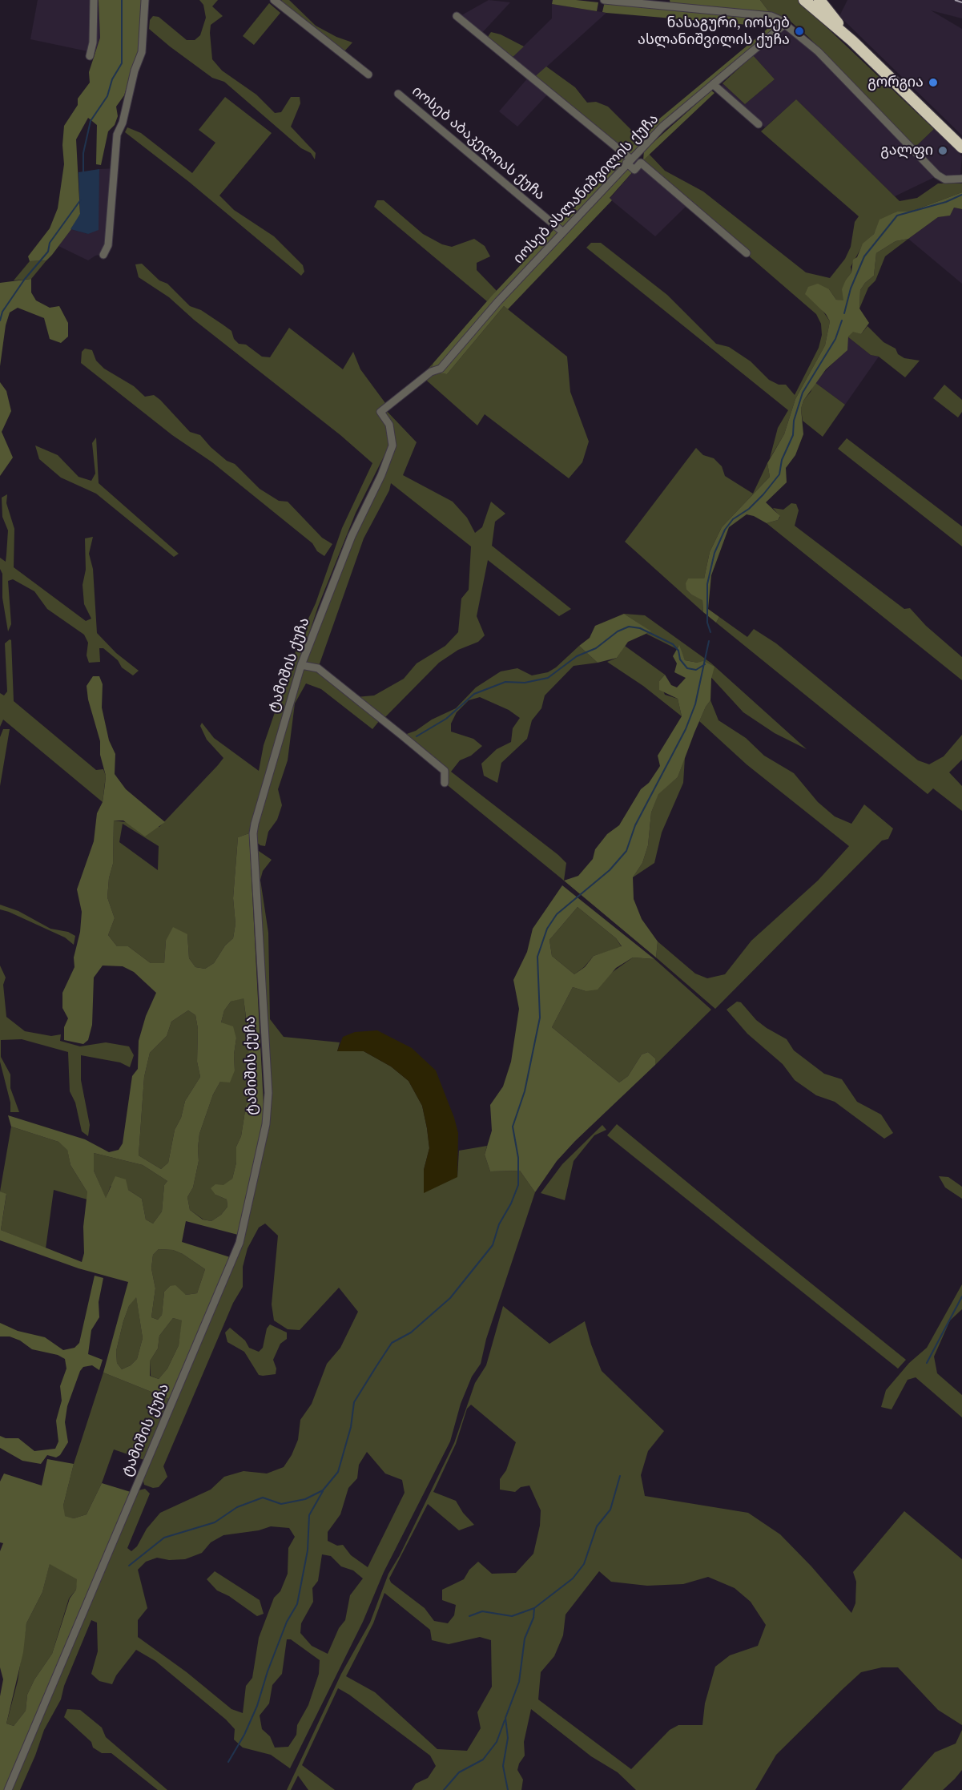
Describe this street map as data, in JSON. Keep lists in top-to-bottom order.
{
  "streets": {
    "street": ["იოსებ აბაკელიას ქუჩა", "იოსებ ასლანიშვილის ქუჩა", "ტამიშის ქუჩა"]
  },
  "crossings": [
    ["იოსებ აბაკელიას ქუჩა", "იოსებ ასლანიშვილის ქუჩა"],
    ["იოსებ ასლანიშვილის ქუჩა", "ტამიშის ქუჩა"]
  ],
  "places": ["ნასაგური, იოსებ ასლანიშვილის ქუჩა", "გორგია", "გალფი"]
}
